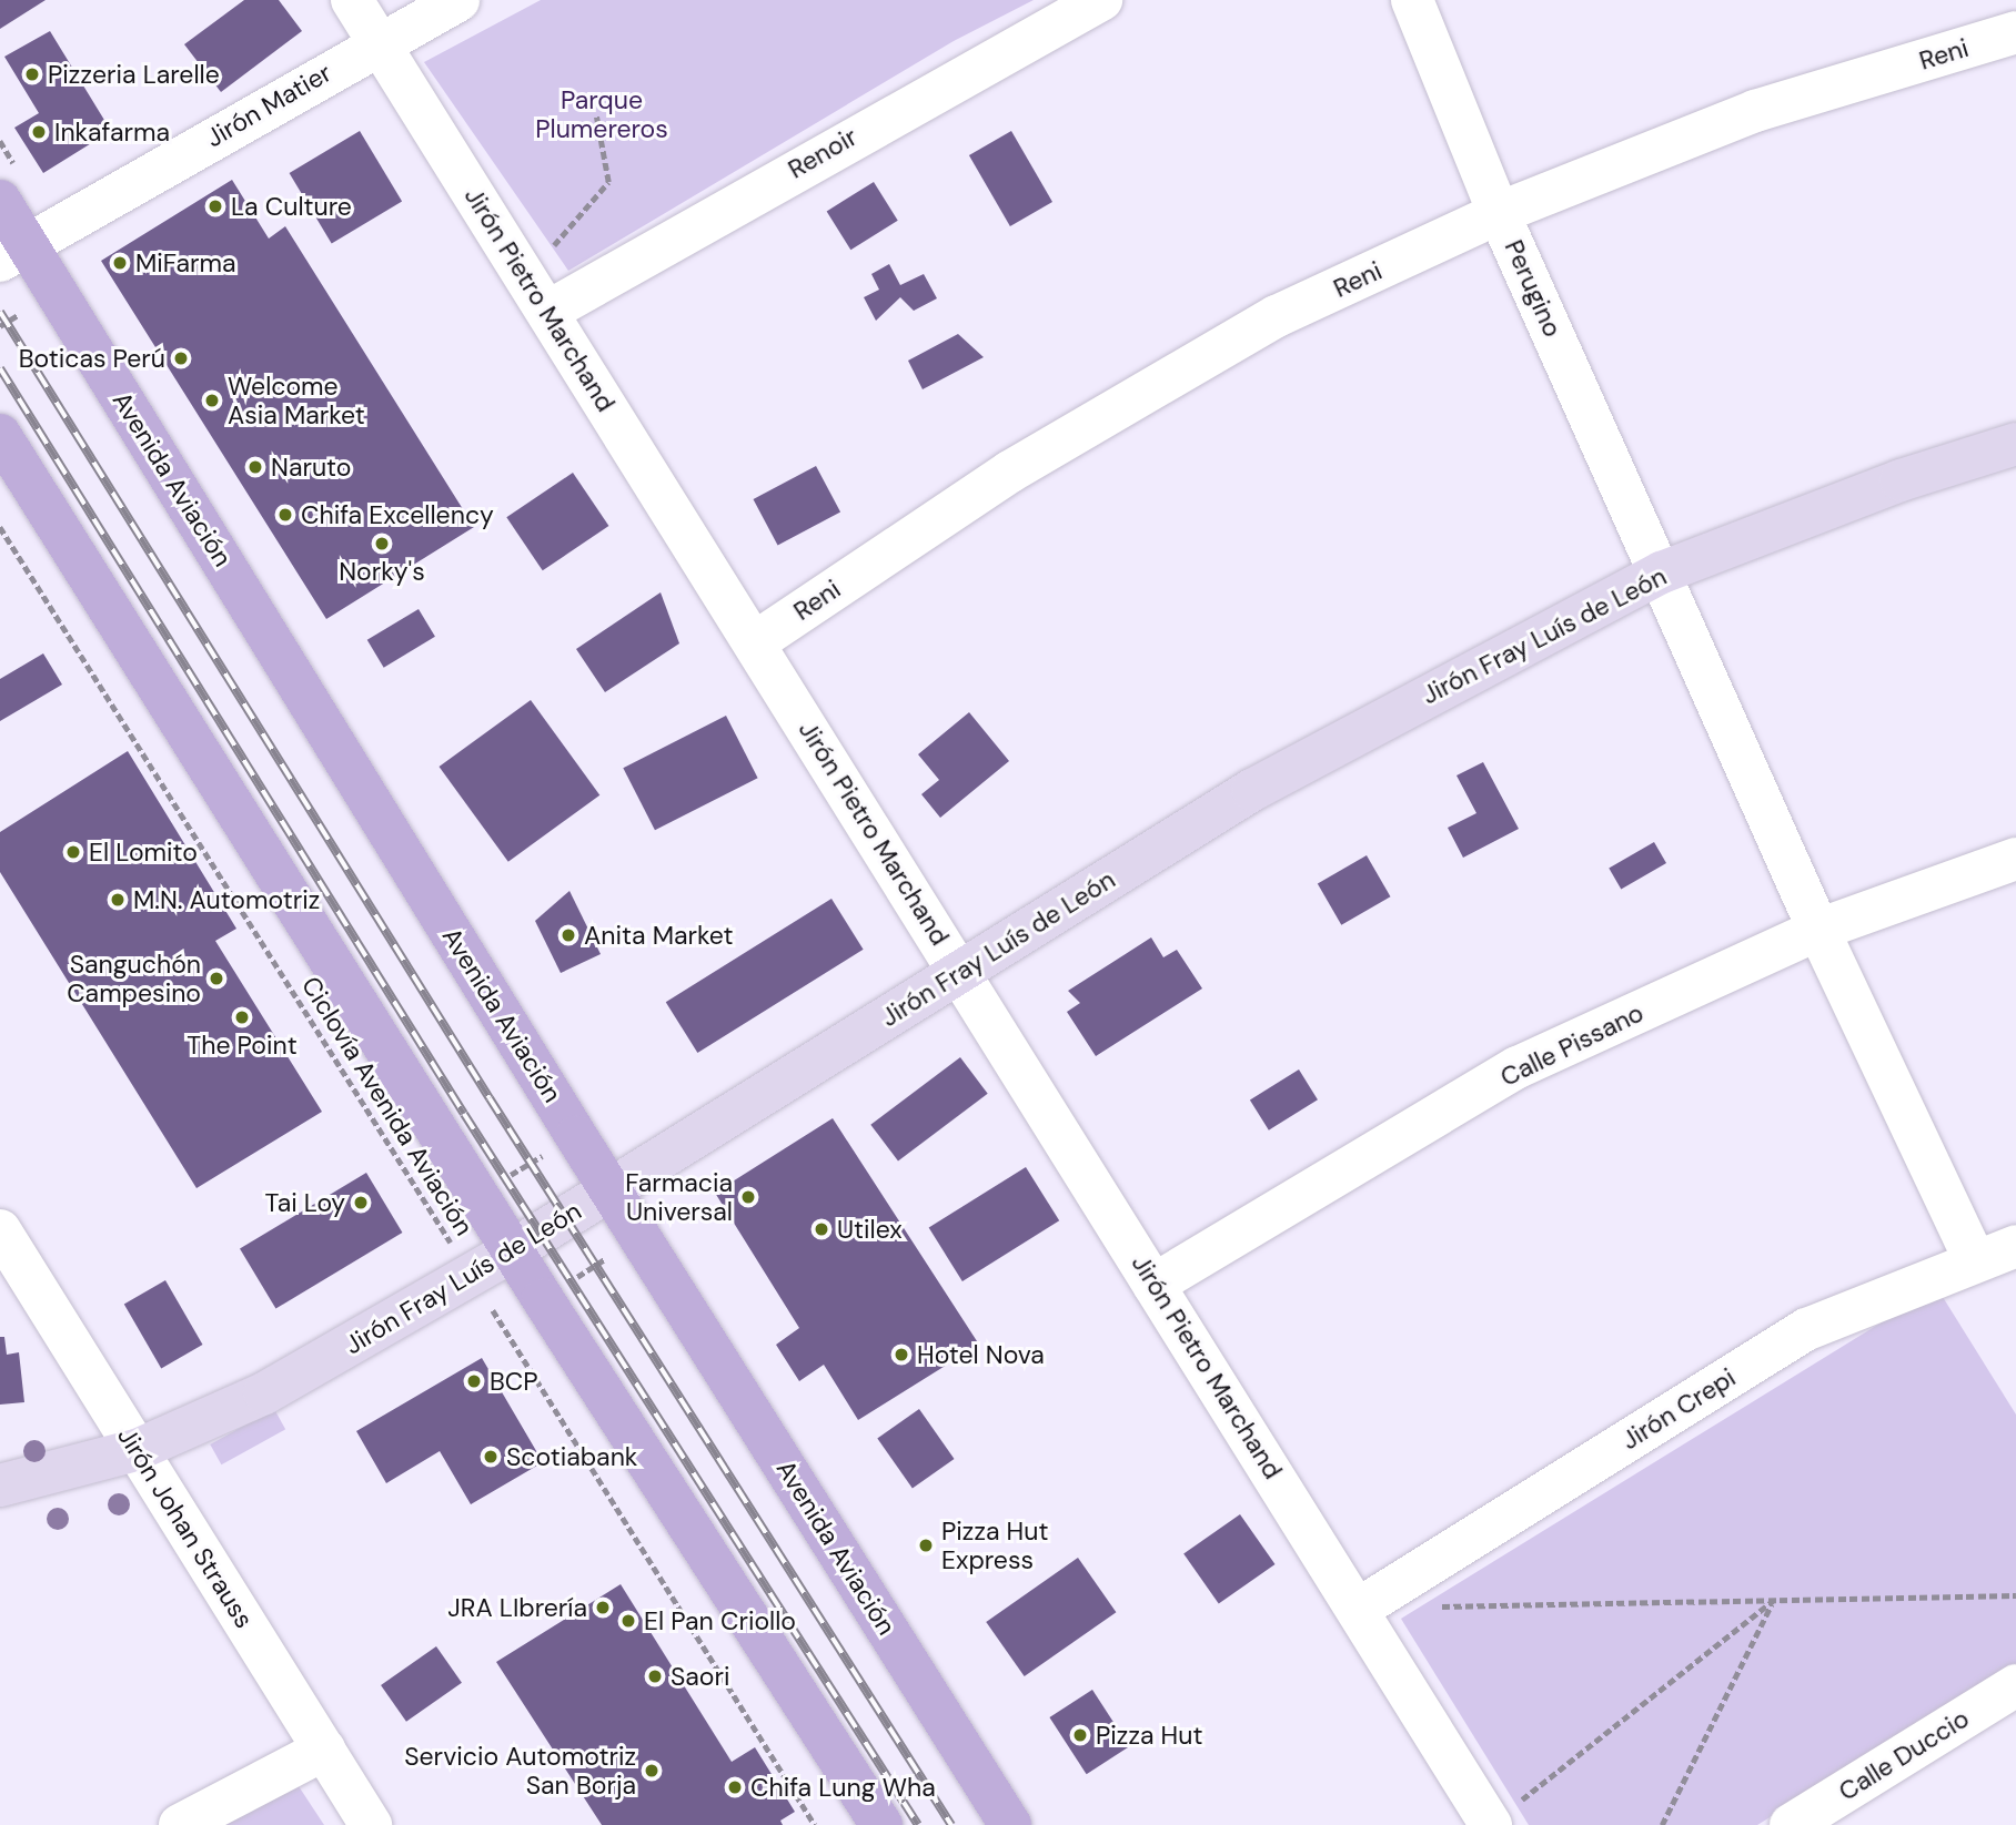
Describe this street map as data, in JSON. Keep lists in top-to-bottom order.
{
  "streets": {
    "main road": ["Avenida Aviación"],
    "street": [
      "Reni",
      "Jirón Matier",
      "Renoir",
      "Perugino",
      "Jirón Pietro Marchand",
      "Jirón Fray Luís de León",
      "Calle Pissano",
      "Jirón Crepi",
      "Jirón Johan Strauss",
      "Calle Duccio"
    ],
    "path": ["Ciclovía Avenida Aviación"]
  },
  "crossings": [
    ["Reni", "Perugino"],
    ["Reni", "Jirón Pietro Marchand"],
    ["Jirón Matier", "Jirón Pietro Marchand"],
    ["Jirón Matier", "Avenida Aviación"],
    ["Renoir", "Jirón Pietro Marchand"],
    ["Perugino", "Jirón Fray Luís de León"],
    ["Perugino", "Calle Pissano"],
    ["Perugino", "Jirón Crepi"],
    ["Jirón Pietro Marchand", "Jirón Fray Luís de León"],
    ["Jirón Pietro Marchand", "Calle Pissano"],
    ["Jirón Pietro Marchand", "Jirón Crepi"],
    ["Avenida Aviación", "Jirón Fray Luís de León"],
    ["Jirón Fray Luís de León", "Ciclovía Avenida Aviación"],
    ["Jirón Fray Luís de León", "Jirón Johan Strauss"]
  ],
  "parks": ["Parque Plumereros"],
  "places": [
    "Pizzeria Larelle",
    "Inkafarma",
    "La Culture",
    "MiFarma",
    "Boticas Perú",
    "Welcome Asia Market",
    "Naruto",
    "Chifa Excellency",
    "Norky's",
    "El Lomito",
    "M.N. Automotriz",
    "Anita Market",
    "Sanguchón Campesino",
    "The Point",
    "Farmacia Universal",
    "Tai Loy",
    "Utilex",
    "Hotel Nova",
    "BCP",
    "Scotiabank",
    "Pizza Hut Express",
    "JRA LIbrería",
    "El Pan Criollo",
    "Saori",
    "Pizza Hut",
    "Servicio Automotriz San Borja",
    "Chifa Lung Wha"
  ]
}
